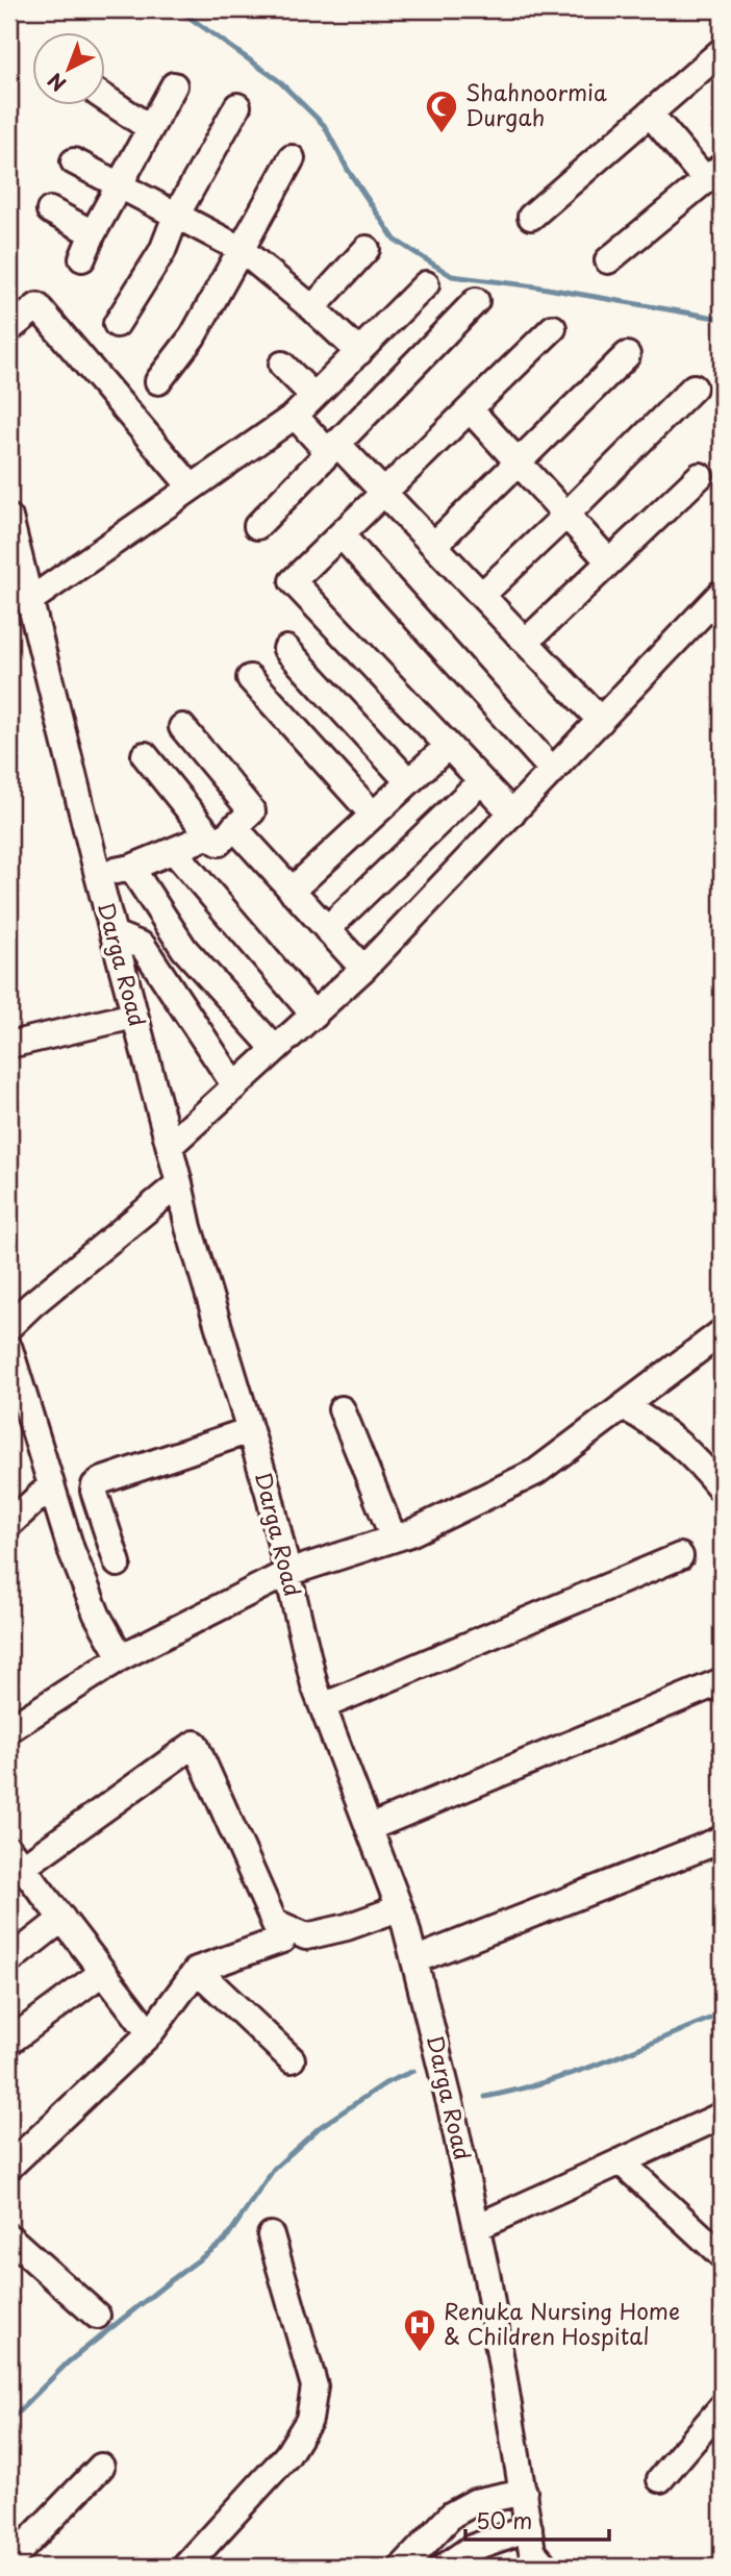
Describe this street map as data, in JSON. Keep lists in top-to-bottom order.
{
  "streets": {
    "street": ["Darga Road"]
  },
  "places": {
    "mosque": ["Shahnoormia Durgah"],
    "hospital": ["Renuka Nursing Home & Children Hospital"]
  },
  "scale_bar": "50 m",
  "north": "bottom left"
}
